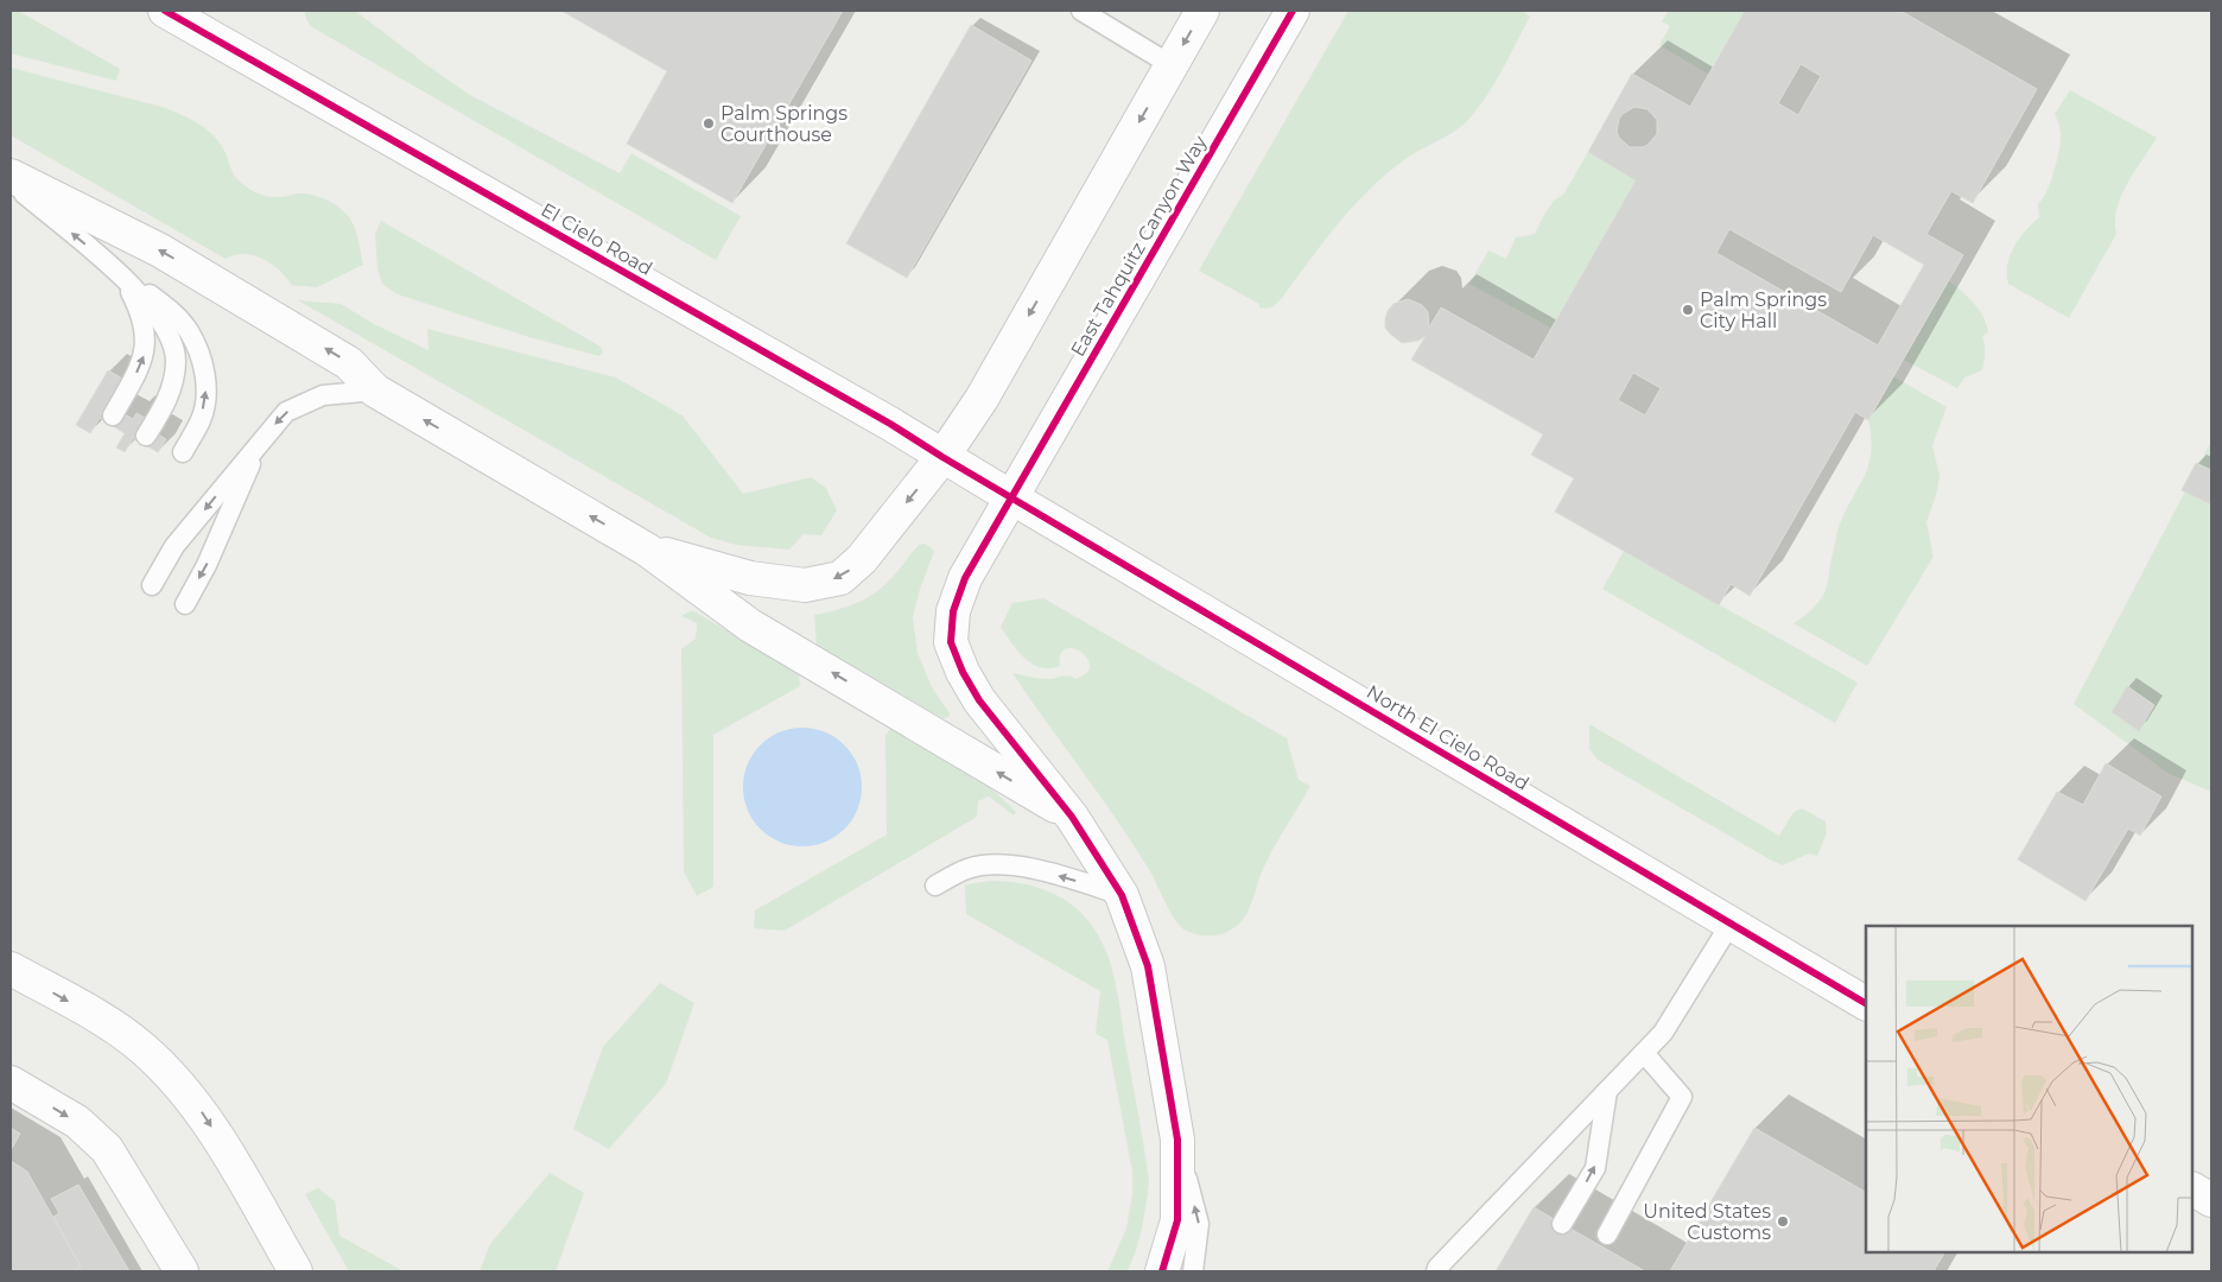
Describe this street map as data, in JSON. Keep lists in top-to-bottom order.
{
  "streets": {
    "street": ["El Cielo Road", "East Tahquitz Canyon Way", "North El Cielo Road"]
  },
  "crossings": [
    ["El Cielo Road", "East Tahquitz Canyon Way"],
    ["El Cielo Road", "North El Cielo Road"],
    ["East Tahquitz Canyon Way", "North El Cielo Road"]
  ],
  "places": ["Palm Springs Courthouse", "Palm Springs City Hall", "United States Customs"]
}
